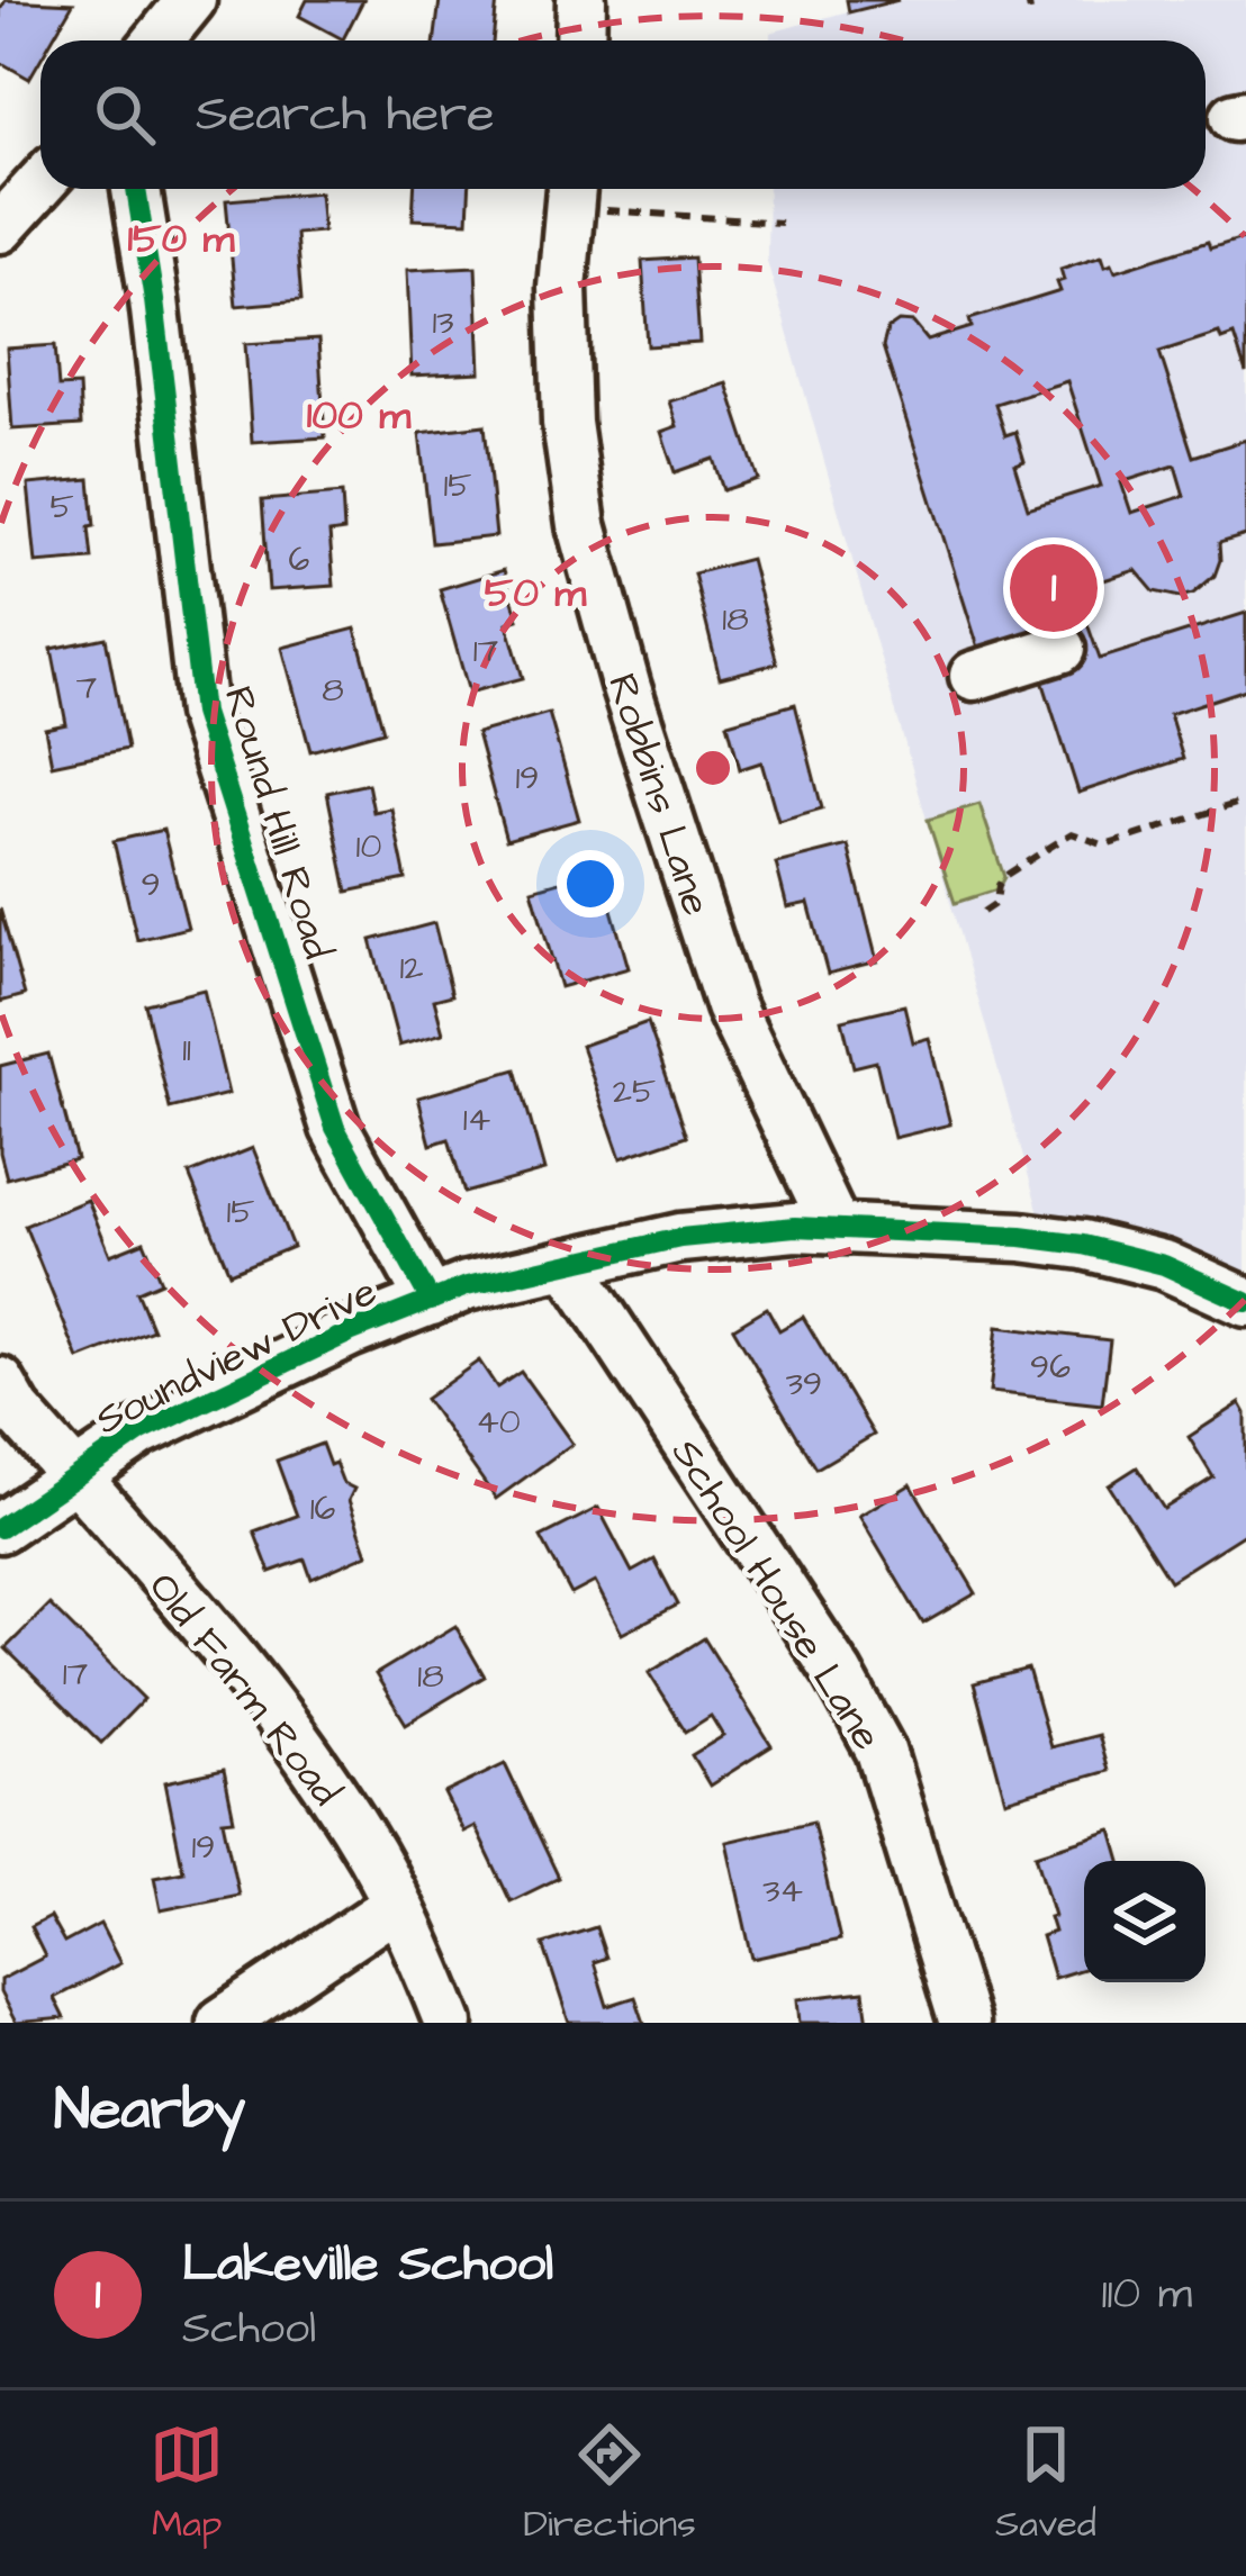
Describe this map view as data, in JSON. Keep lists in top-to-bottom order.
{
  "streets": {
    "street": [
      "Robbins Lane",
      "Round Hill Road",
      "Soundview Drive",
      "School House Lane",
      "Old Farm Road"
    ]
  },
  "crossings": [
    ["Robbins Lane", "Soundview Drive"],
    ["Round Hill Road", "Soundview Drive"],
    ["Soundview Drive", "School House Lane"],
    ["Soundview Drive", "Old Farm Road"]
  ],
  "house_numbers": [
    "13",
    "15",
    "5",
    "6",
    "18",
    "17",
    "7",
    "8",
    "19",
    "10",
    "9",
    "12",
    "11",
    "25",
    "14",
    "15",
    "96",
    "39",
    "40",
    "16",
    "17",
    "18",
    "19",
    "34"
  ],
  "page": {
    "search": "Search here",
    "pins": "1",
    "heading": "Nearby",
    "list": [
      {
        "mark": "1",
        "name": "Lakeville School",
        "note": "School",
        "value": "110 m"
      }
    ],
    "nav": ["Map", "Directions", "Saved"]
  },
  "rings": ["150 m", "100 m", "50 m"]
}
